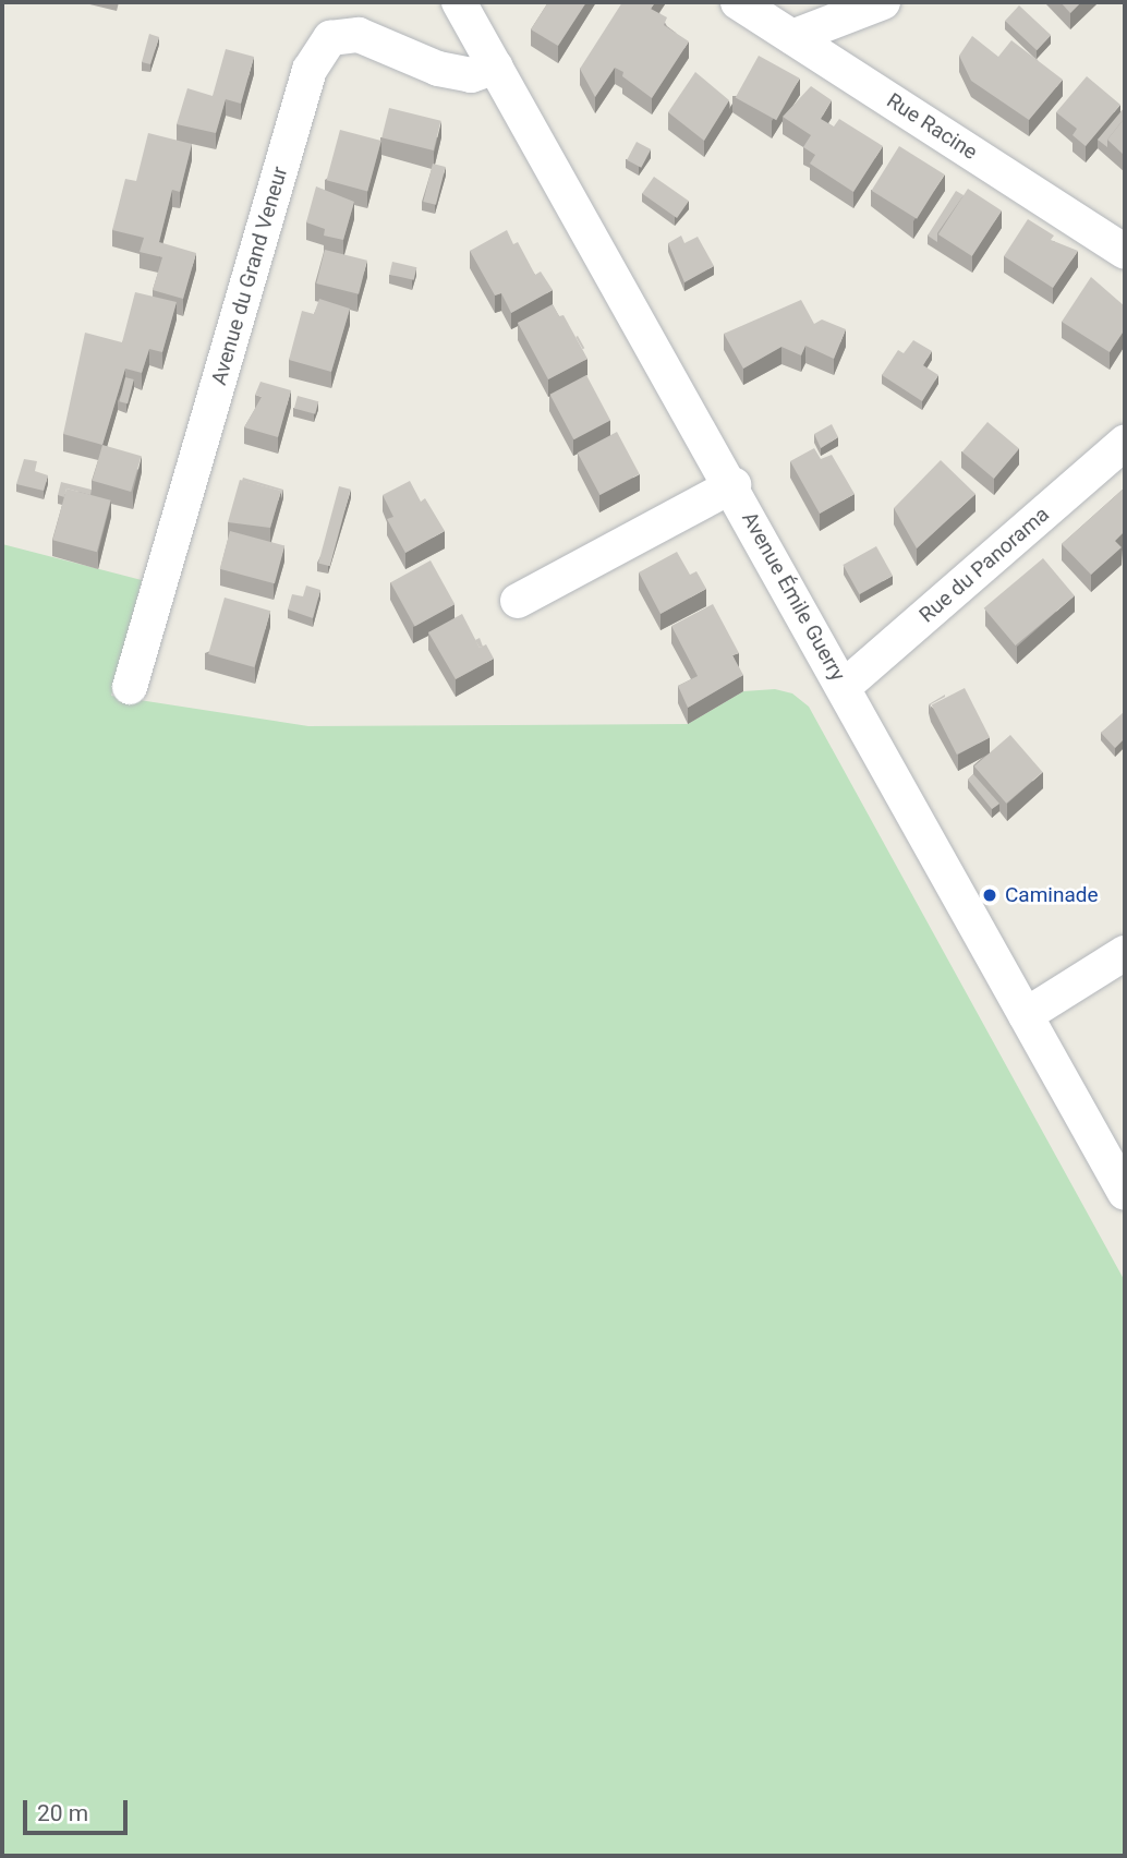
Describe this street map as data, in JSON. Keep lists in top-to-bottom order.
{
  "streets": {
    "street": [
      "Rue Racine",
      "Avenue du Grand Veneur",
      "Rue du Panorama",
      "Avenue Émile Guerry"
    ]
  },
  "crossings": [
    ["Avenue du Grand Veneur", "Avenue Émile Guerry"],
    ["Rue du Panorama", "Avenue Émile Guerry"]
  ],
  "places": ["Caminade"],
  "scale_bar": "20 m"
}
